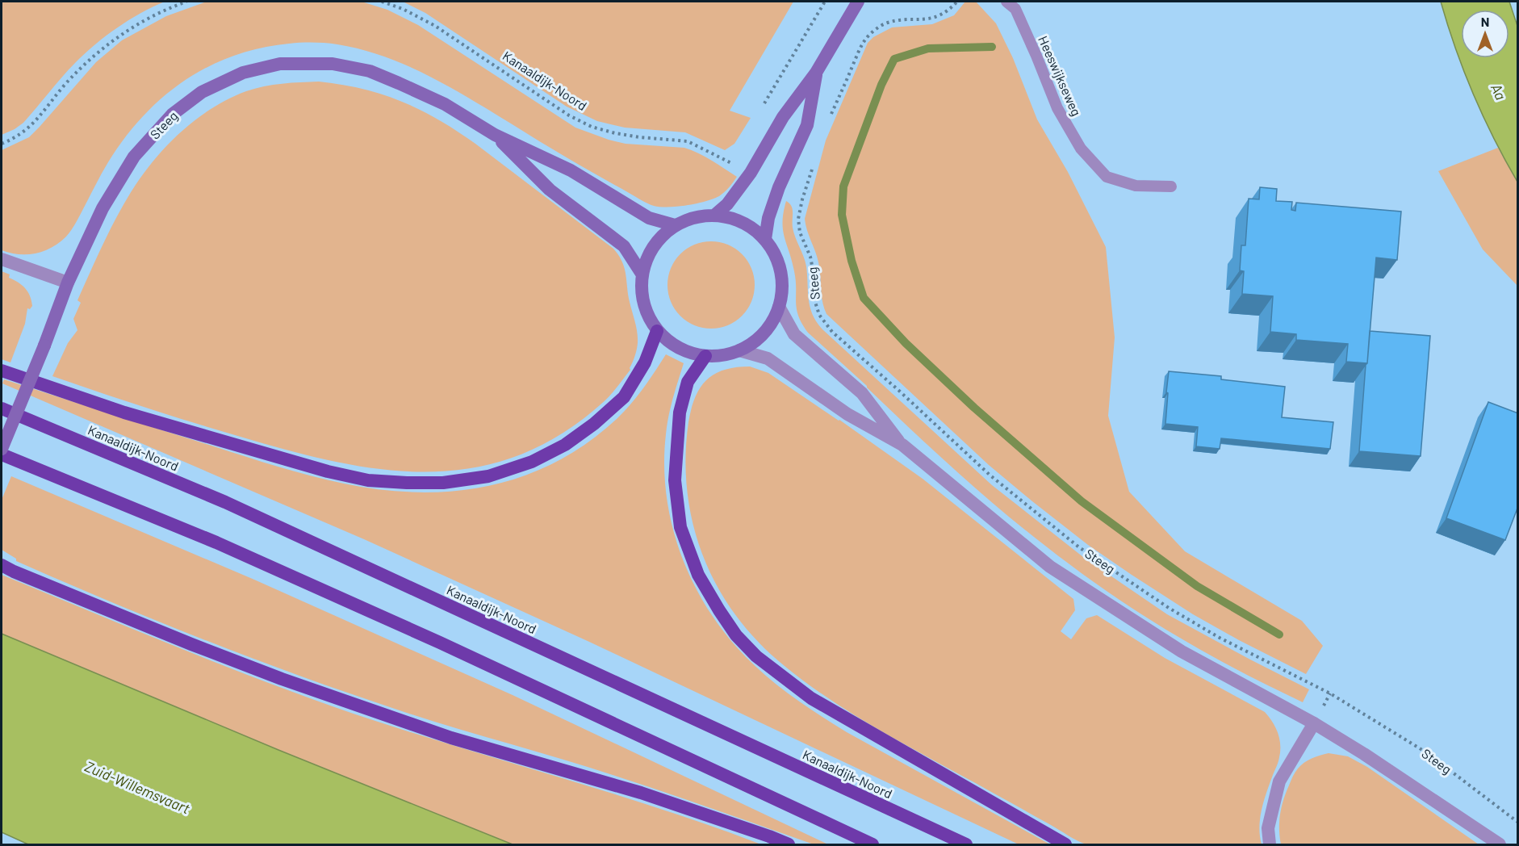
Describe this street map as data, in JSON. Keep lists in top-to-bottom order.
{
  "streets": {
    "highway": ["Kanaaldijk-Noord"],
    "main road": ["Steeg"],
    "lane": ["Heeswijkseweg"]
  },
  "water": ["Aa", "Zuid-Willemsvaart"],
  "north": "top"
}
